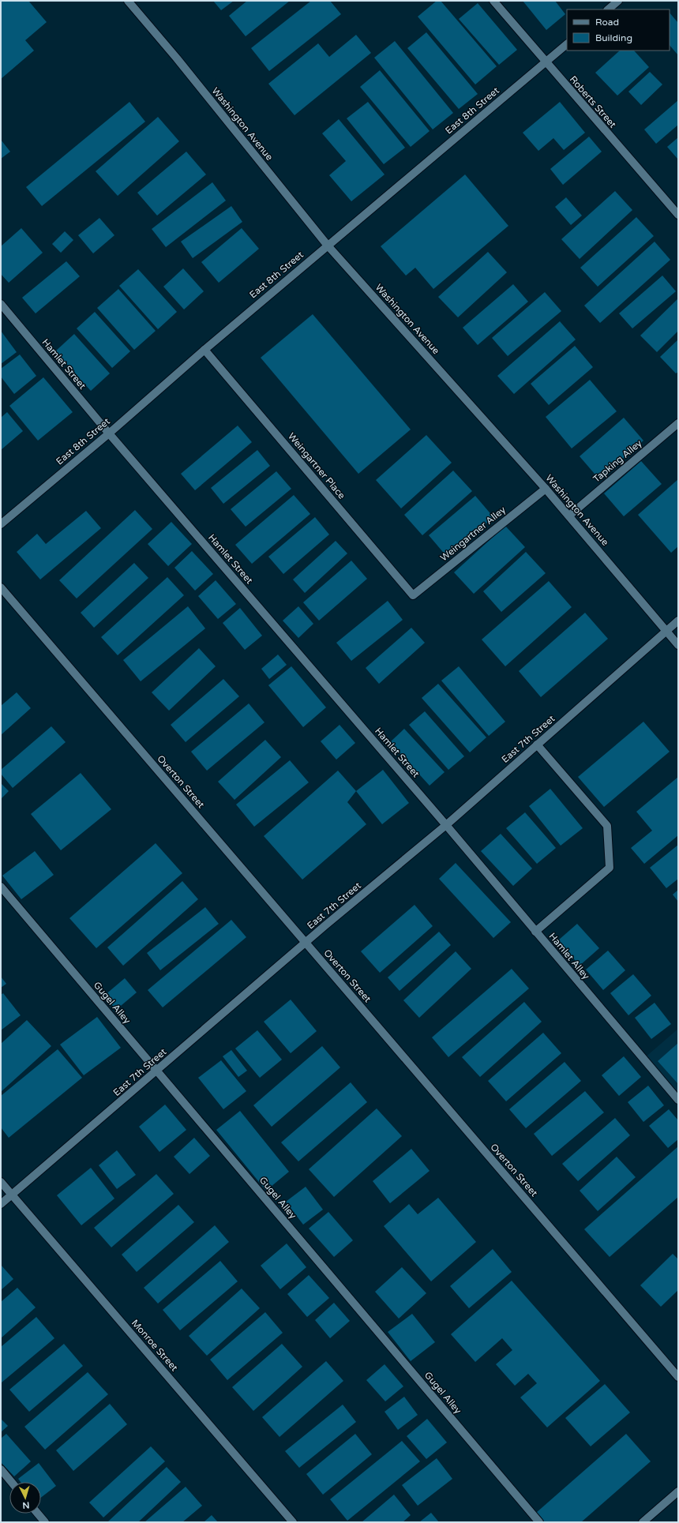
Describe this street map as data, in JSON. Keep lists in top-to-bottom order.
{
  "streets": {
    "street": [
      "Roberts Street",
      "East 8th Street",
      "Washington Avenue",
      "Hamlet Street",
      "Tapking Alley",
      "Weingartner Place",
      "Weingartner Alley",
      "East 7th Street",
      "Overton Street",
      "Hamlet Alley",
      "Gugel Alley",
      "Monroe Street"
    ]
  },
  "crossings": [
    ["Roberts Street", "East 8th Street"],
    ["East 8th Street", "Washington Avenue"],
    ["East 8th Street", "Hamlet Street"],
    ["East 8th Street", "Weingartner Place"],
    ["Washington Avenue", "Tapking Alley"],
    ["Washington Avenue", "Weingartner Alley"],
    ["Washington Avenue", "East 7th Street"],
    ["Hamlet Street", "East 7th Street"],
    ["Hamlet Street", "Hamlet Alley"],
    ["Weingartner Place", "Weingartner Alley"],
    ["East 7th Street", "Overton Street"],
    ["East 7th Street", "Hamlet Alley"],
    ["East 7th Street", "Gugel Alley"],
    ["East 7th Street", "Monroe Street"]
  ],
  "legend": ["Road", "Building"],
  "north": "bottom"
}
